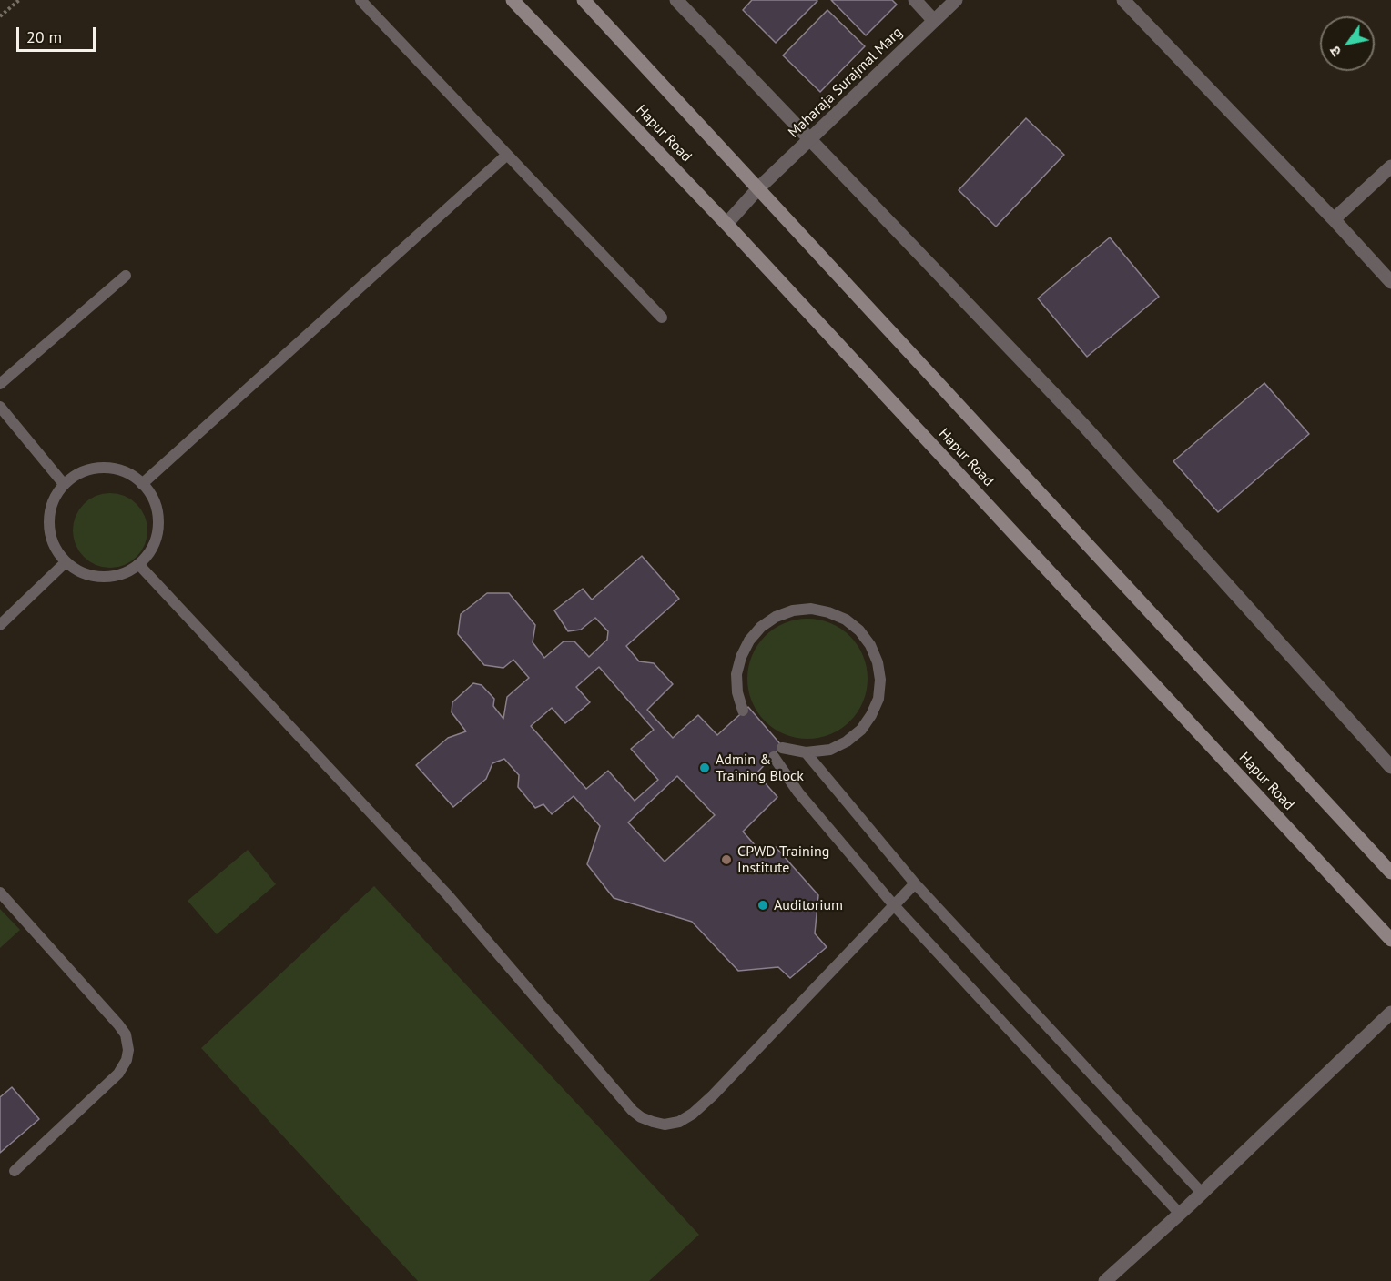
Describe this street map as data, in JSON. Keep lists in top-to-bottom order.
{
  "streets": {
    "main road": ["Hapur Road"],
    "street": ["Maharaja Surajmal Marg"]
  },
  "crossings": [
    ["Maharaja Surajmal Marg", "Hapur Road"]
  ],
  "places": ["Admin & Training Block", "CPWD Training Institute", "Auditorium"],
  "scale_bar": "20 m",
  "north": "bottom left"
}
